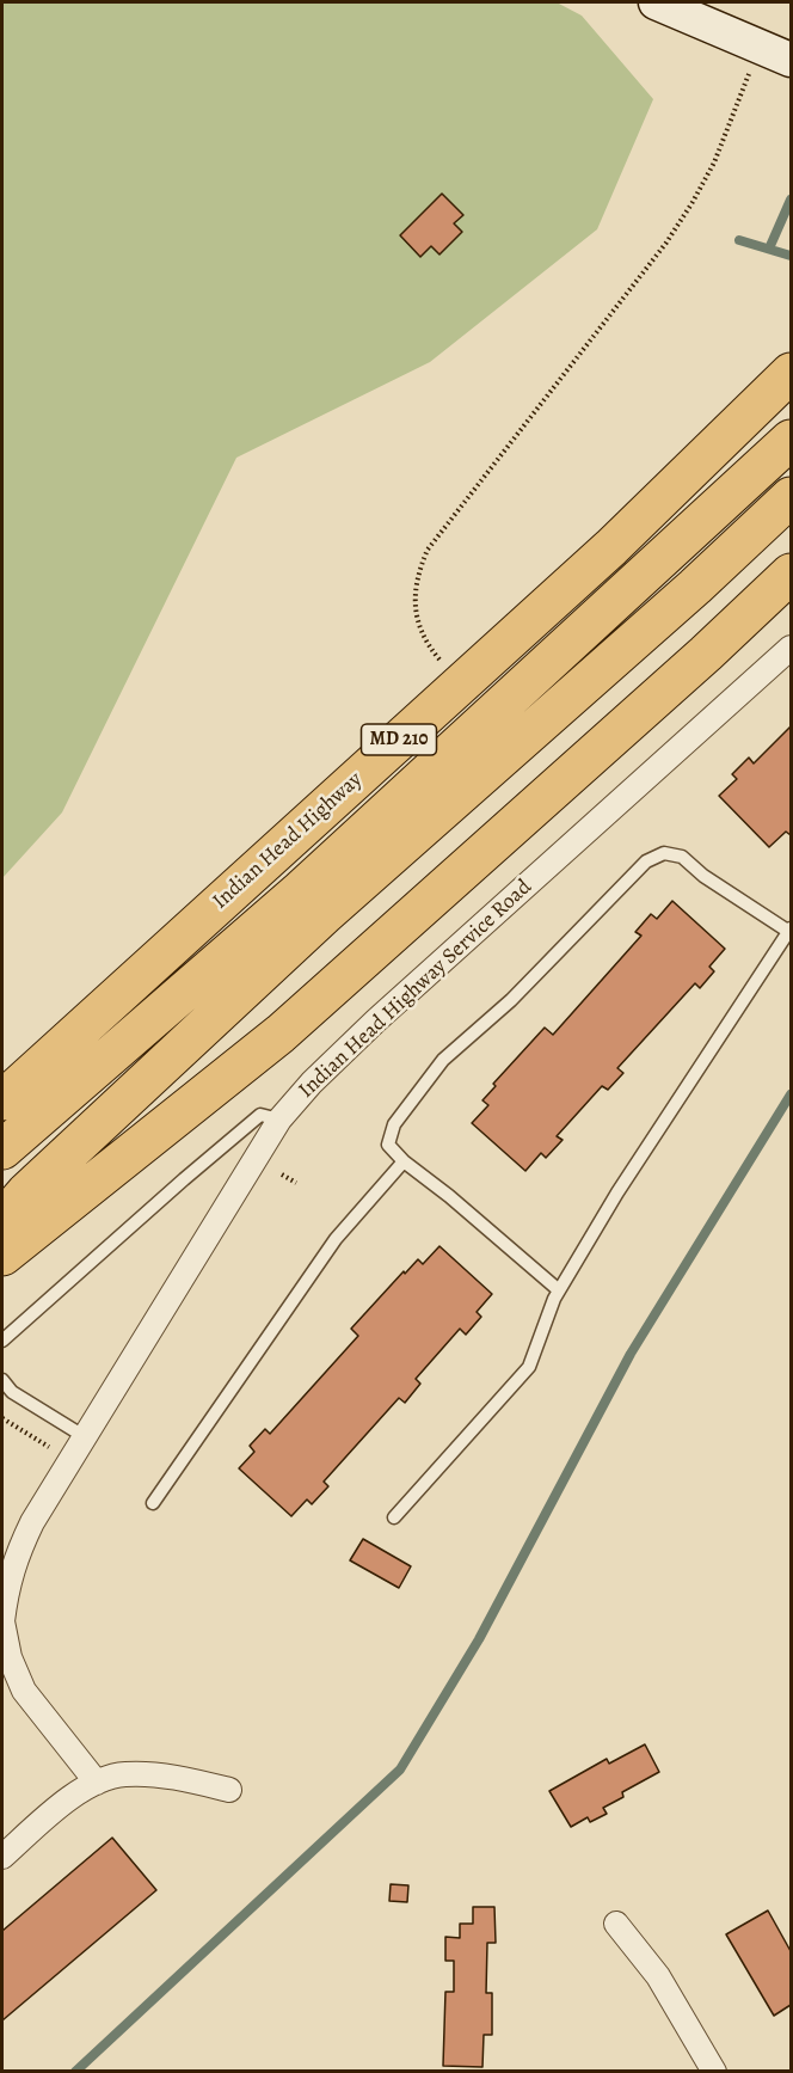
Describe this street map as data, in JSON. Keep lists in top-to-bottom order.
{
  "streets": {
    "highway": ["MD 210", "Indian Head Highway"],
    "street": ["Indian Head Highway Service Road"]
  }
}
